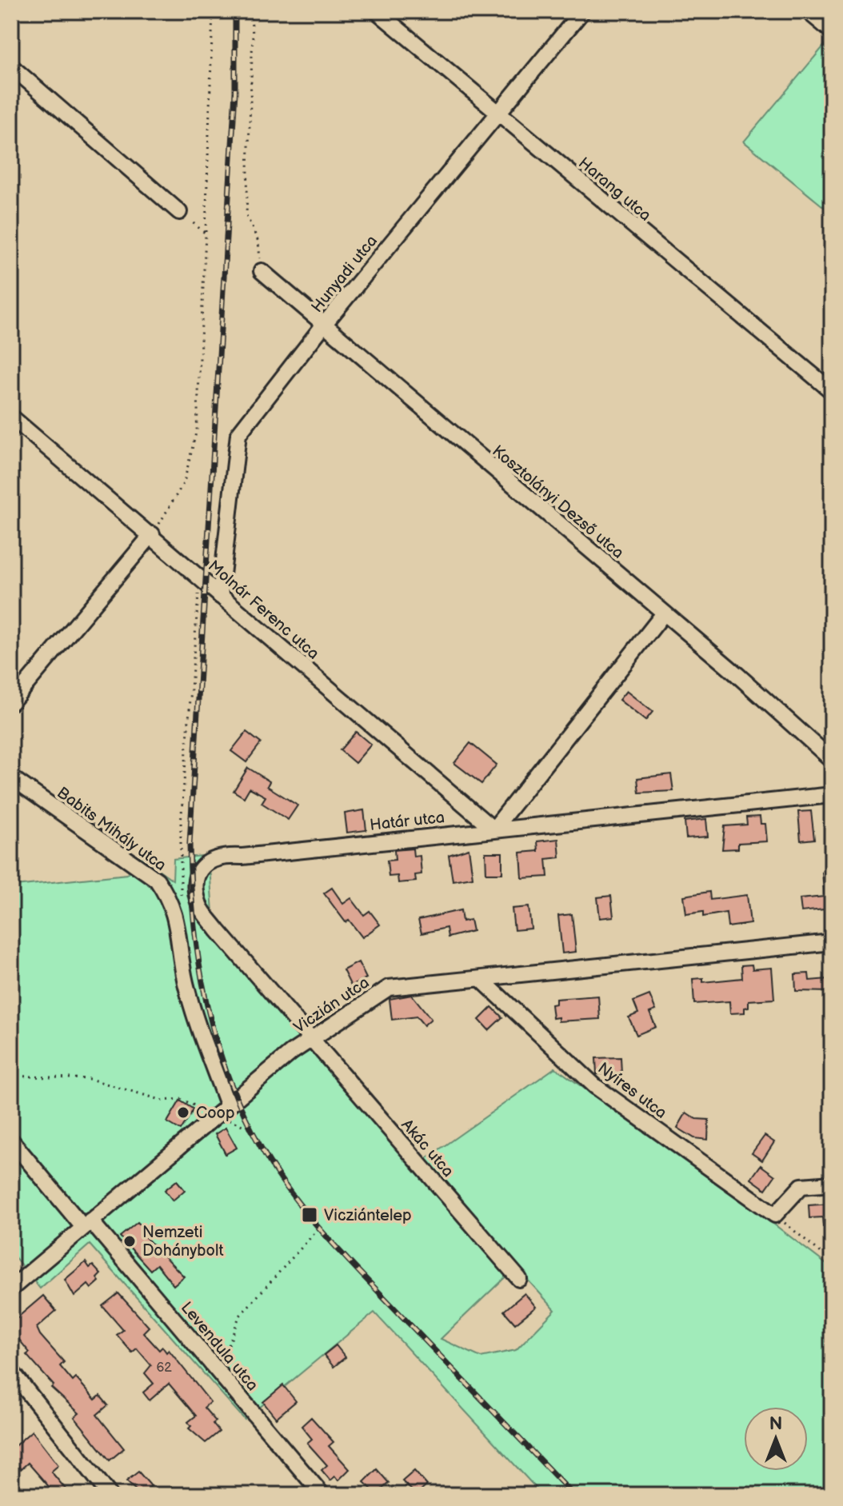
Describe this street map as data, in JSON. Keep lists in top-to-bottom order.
{
  "streets": {
    "street": [
      "Harang utca",
      "Hunyadi utca",
      "Kosztolányi Dezső utca",
      "Molnár Ferenc utca",
      "Határ utca",
      "Babits Mihály utca",
      "Viczián utca",
      "Nyíres utca",
      "Akác utca",
      "Levendula utca"
    ]
  },
  "crossings": [
    ["Harang utca", "Hunyadi utca"],
    ["Hunyadi utca", "Kosztolányi Dezső utca"],
    ["Hunyadi utca", "Molnár Ferenc utca"],
    ["Molnár Ferenc utca", "Határ utca"],
    ["Határ utca", "Viczián utca"],
    ["Határ utca", "Akác utca"],
    ["Babits Mihály utca", "Viczián utca"],
    ["Viczián utca", "Nyíres utca"],
    ["Viczián utca", "Akác utca"],
    ["Viczián utca", "Levendula utca"]
  ],
  "places": {
    "other": ["Coop", "Nemzeti Dohánybolt"],
    "transit": ["Vicziántelep"]
  },
  "house_numbers": ["62"],
  "north": "top"
}
